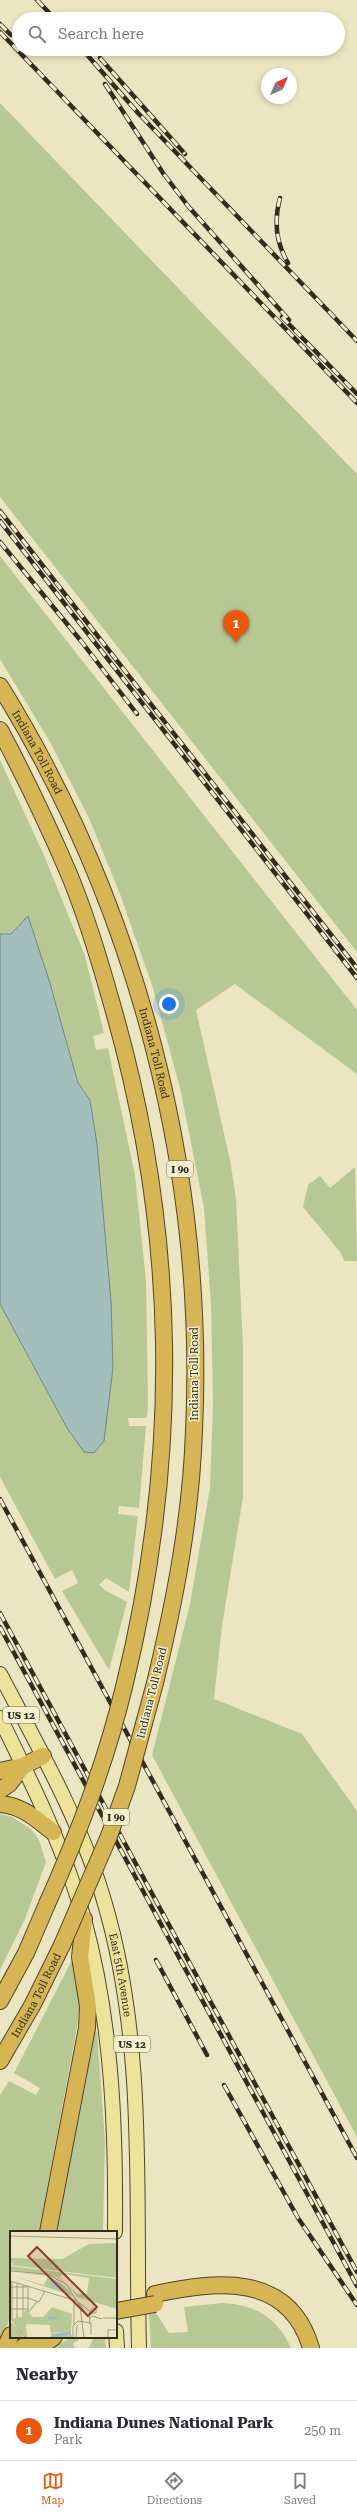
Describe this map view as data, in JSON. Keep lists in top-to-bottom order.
{
  "streets": {
    "highway": ["Indiana Toll Road", "I 90"],
    "main road": ["US 12", "East 5th Avenue"]
  },
  "north": "top right",
  "page": {
    "search": "Search here",
    "pins": "1",
    "heading": "Nearby",
    "list": [
      {
        "mark": "1",
        "name": "Indiana Dunes National Park",
        "note": "Park",
        "value": "250 m"
      }
    ],
    "nav": ["Map", "Directions", "Saved"]
  }
}
